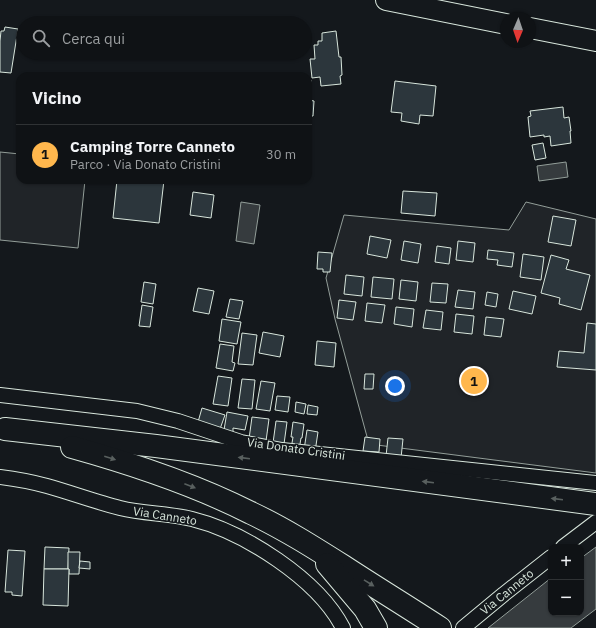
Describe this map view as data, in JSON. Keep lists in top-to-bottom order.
{
  "streets": {
    "street": ["Via Donato Cristini", "Via Canneto"]
  },
  "north": "bottom",
  "page": {
    "search": "Cerca qui",
    "heading": "Vicino",
    "list": [
      {
        "mark": "1",
        "name": "Camping Torre Canneto",
        "note": "Parco · Via Donato Cristini",
        "value": "30 m"
      }
    ],
    "pins": "1",
    "map_buttons": ["+", "−"]
  }
}
